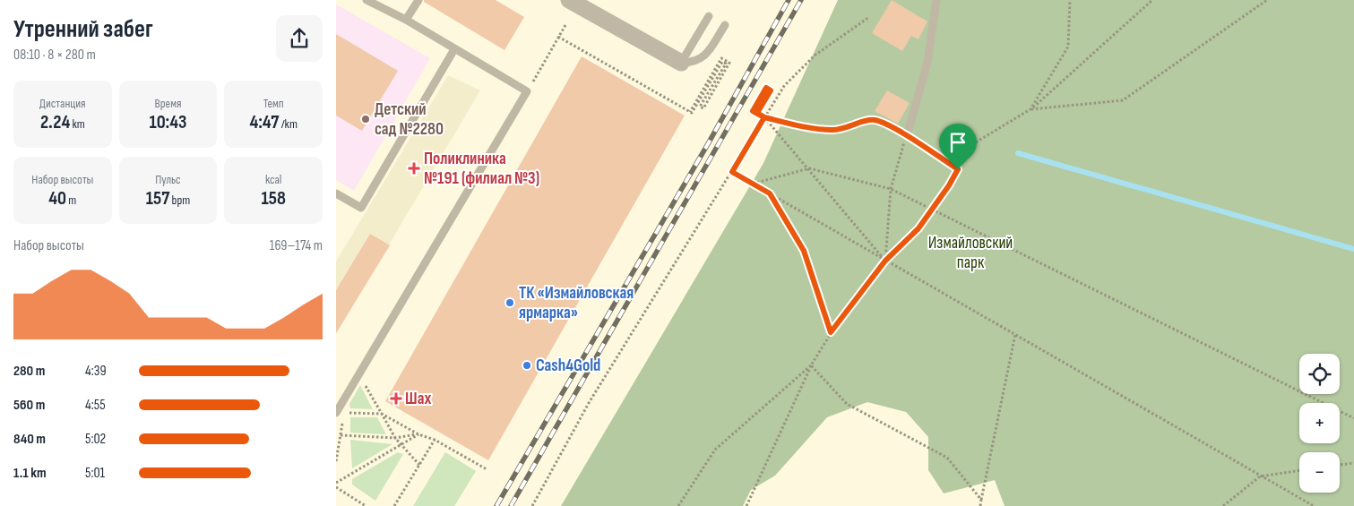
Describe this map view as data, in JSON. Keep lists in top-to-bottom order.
{
  "parks": ["Измайловский парк"],
  "places": {
    "other": ["Детский сад №2280", "ТК «Измайловская ярмарка»", "Cash4Gold"],
    "health": ["Поликлиника №191 (филиал №3)", "Шах"]
  },
  "page": {
    "heading": ["Утренний забег", "08:10 · 8 × 280 m"],
    "stats": [
      ["Дистанция", "2.24 km"],
      ["Время", "10:43"],
      ["Темп", "4:47 /km"],
      ["Набор высоты", "40 m"],
      ["Пульс", "157 bpm"],
      ["kcal", "158"]
    ],
    "chart": ["Набор высоты", "169–174 m"],
    "list": [
      {
        "name": "280 m",
        "note": "4:39"
      },
      {
        "name": "560 m",
        "note": "4:55"
      },
      {
        "name": "840 m",
        "note": "5:02"
      },
      {
        "name": "1.1 km",
        "note": "5:01"
      }
    ],
    "map_buttons": ["+", "−"]
  }
}
